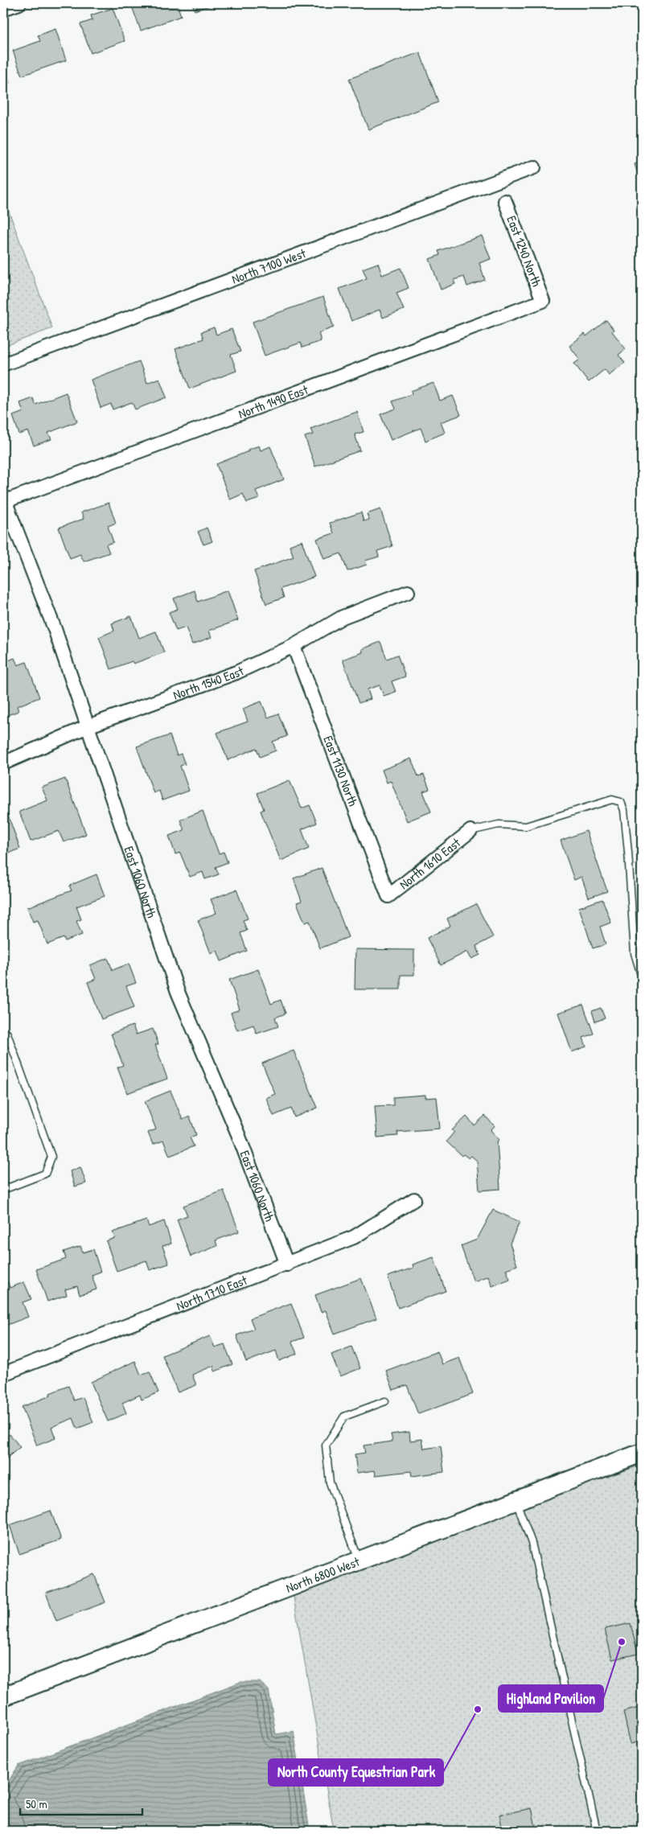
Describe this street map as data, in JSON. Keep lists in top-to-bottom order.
{
  "streets": {
    "street": [
      "East 1240 North",
      "North 7100 West",
      "North 1490 East",
      "North 1540 East",
      "East 1130 North",
      "North 1610 East",
      "East 1060 North",
      "North 1710 East",
      "North 6800 West"
    ]
  },
  "crossings": [
    ["East 1240 North", "North 1490 East"],
    ["North 1490 East", "East 1060 North"],
    ["North 1540 East", "East 1130 North"],
    ["North 1540 East", "East 1060 North"],
    ["East 1130 North", "North 1610 East"],
    ["East 1060 North", "North 1710 East"]
  ],
  "places": ["Highland Pavilion", "North County Equestrian Park"],
  "scale_bar": "50 m"
}
